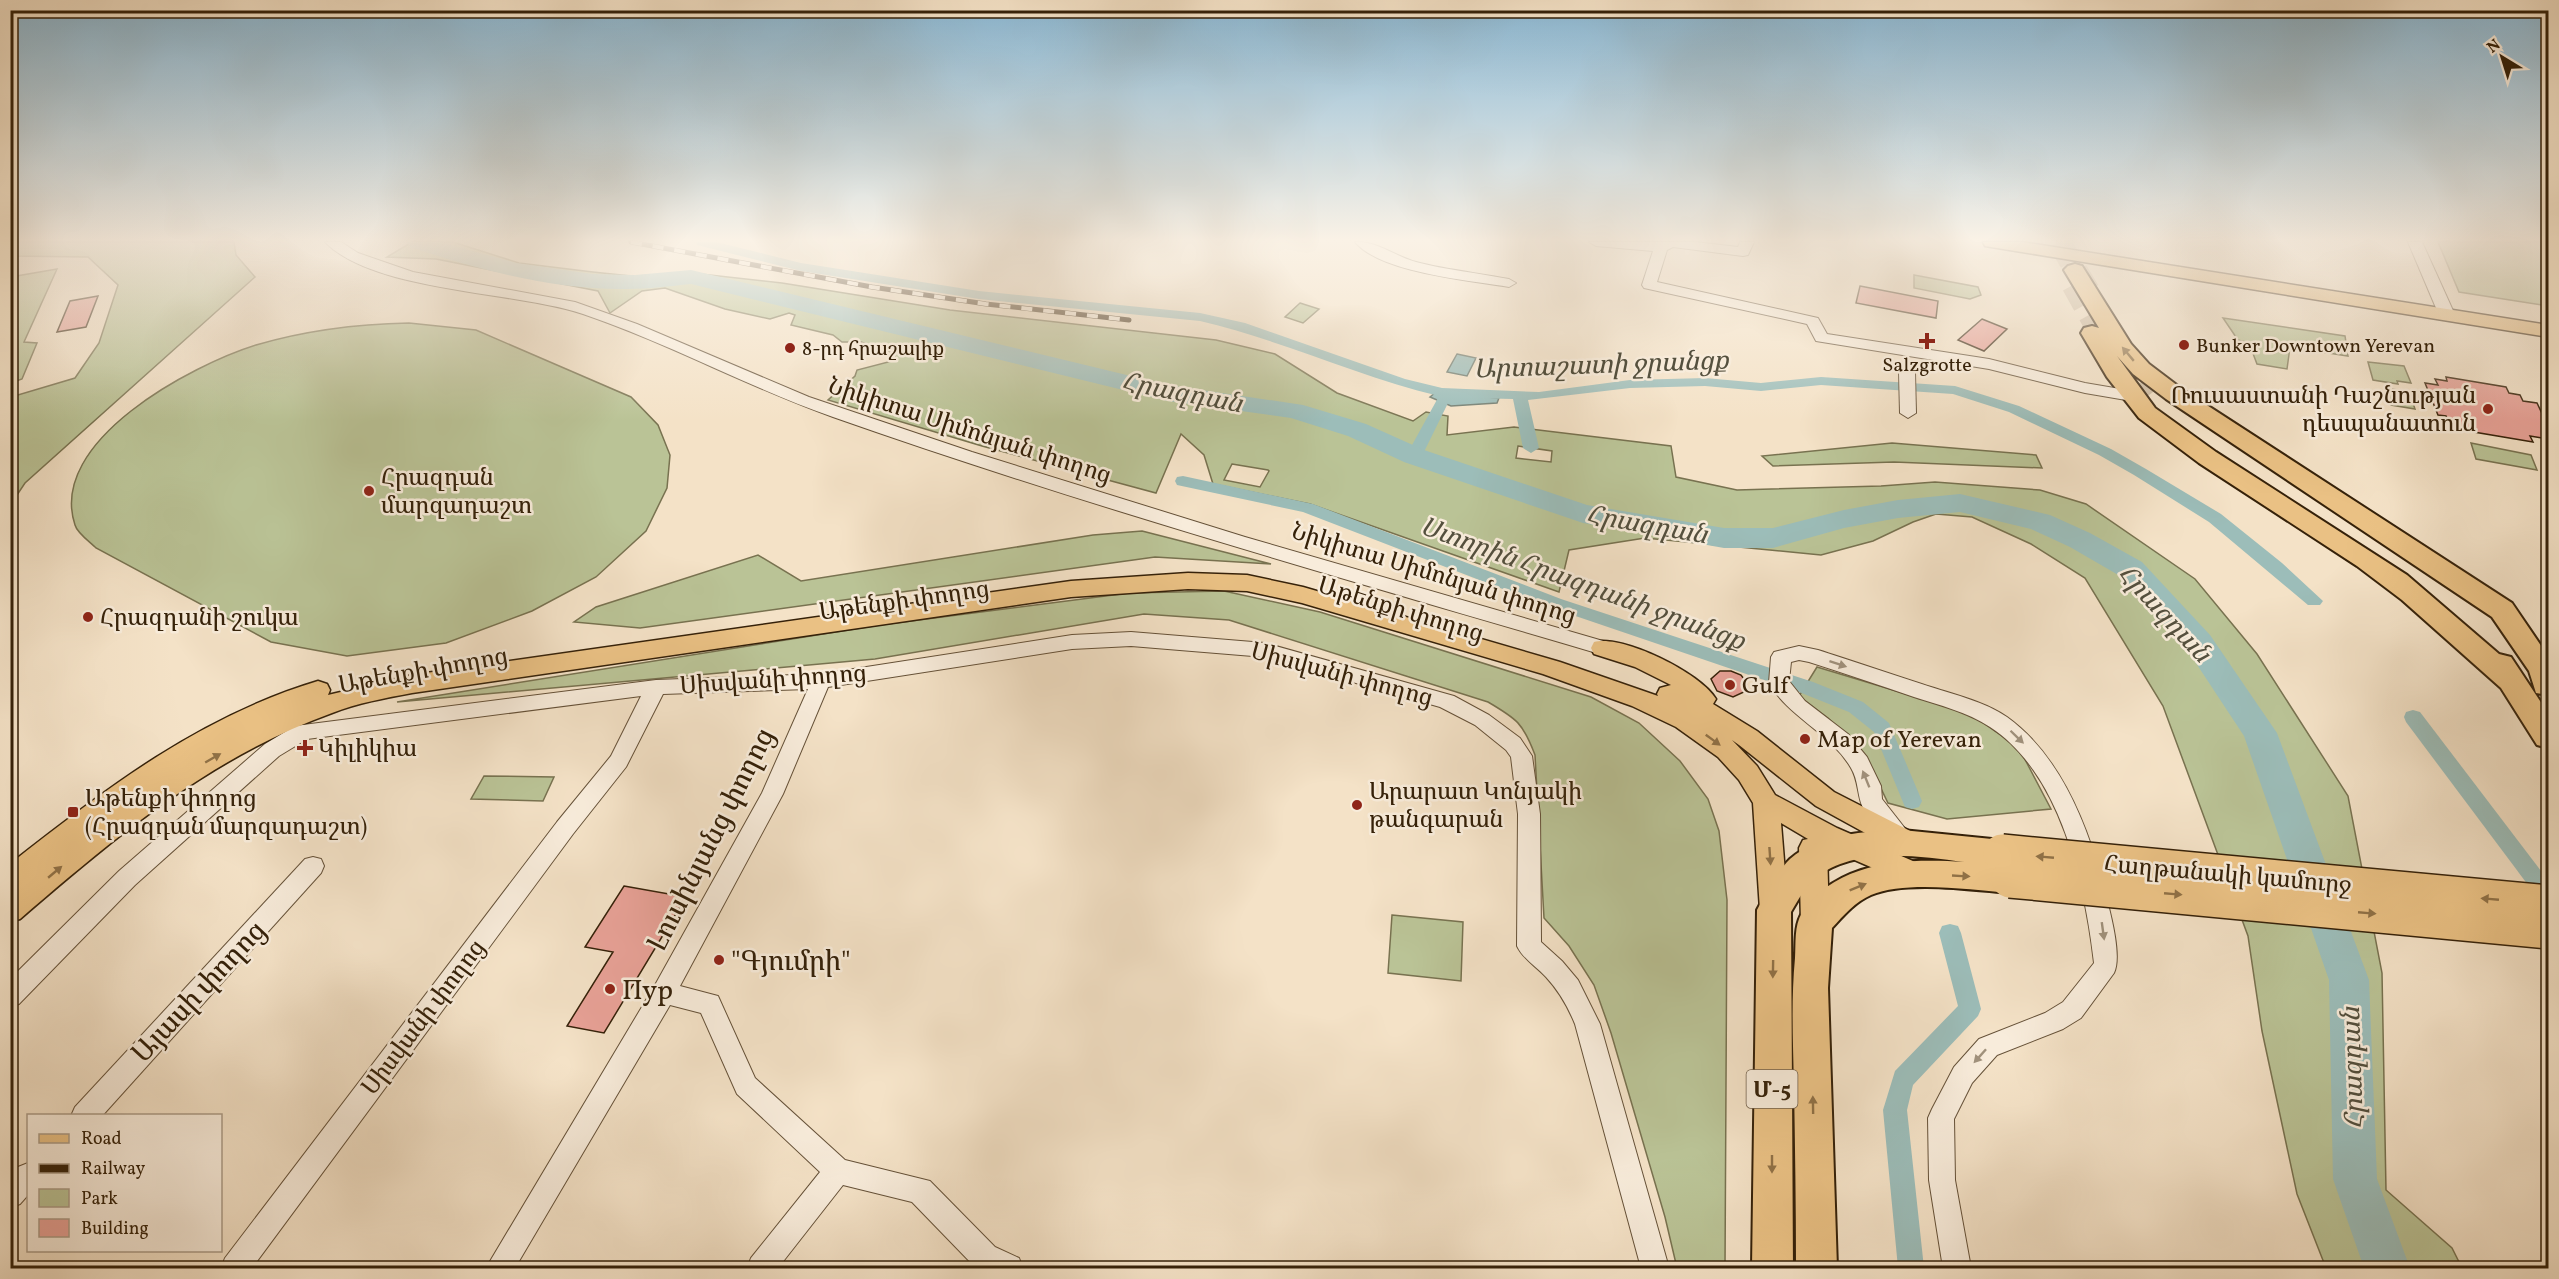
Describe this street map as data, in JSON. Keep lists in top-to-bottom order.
{
  "streets": {
    "highway": ["Հաղթանակի կամուրջ", "Մ-5"],
    "main road": ["Աթենքի փողոց"],
    "street": [
      "Նիկիտա Սիմոնյան փողոց",
      "Սիսվանի փողոց",
      "Լուսինյանց փողոց",
      "Այասի փողոց"
    ]
  },
  "crossings": [
    ["Աթենքի փողոց", "Հաղթանակի կամուրջ"],
    ["Աթենքի փողոց", "Մ-5"],
    ["Սիսվանի փողոց", "Լուսինյանց փողոց"],
    ["Հաղթանակի կամուրջ", "Մ-5"]
  ],
  "water": ["Արտաշատի ջրանցք", "Հրազդան", "Ստորին Հրազդանի ջրանցք"],
  "places": {
    "health": ["Salzgrotte", "Կիլիկիա"],
    "other": [
      "Bunker Downtown Yerevan",
      "8-րդ հրաշալիք",
      "Ռուսաստանի Դաշնության դեսպանատուն",
      "Հրազդան մարզադաշտ",
      "Հրազդանի շուկա",
      "Gulf",
      "Map of Yerevan",
      "Արարատ Կոնյակի թանգարան",
      "\"Գյումրի\"",
      "Пур"
    ],
    "transit": ["Աթենքի փողոց (Հրազդան մարզադաշտ)"]
  },
  "legend": [
    "Road",
    "Railway",
    "Park",
    "Building"
  ],
  "north": "top left"
}
